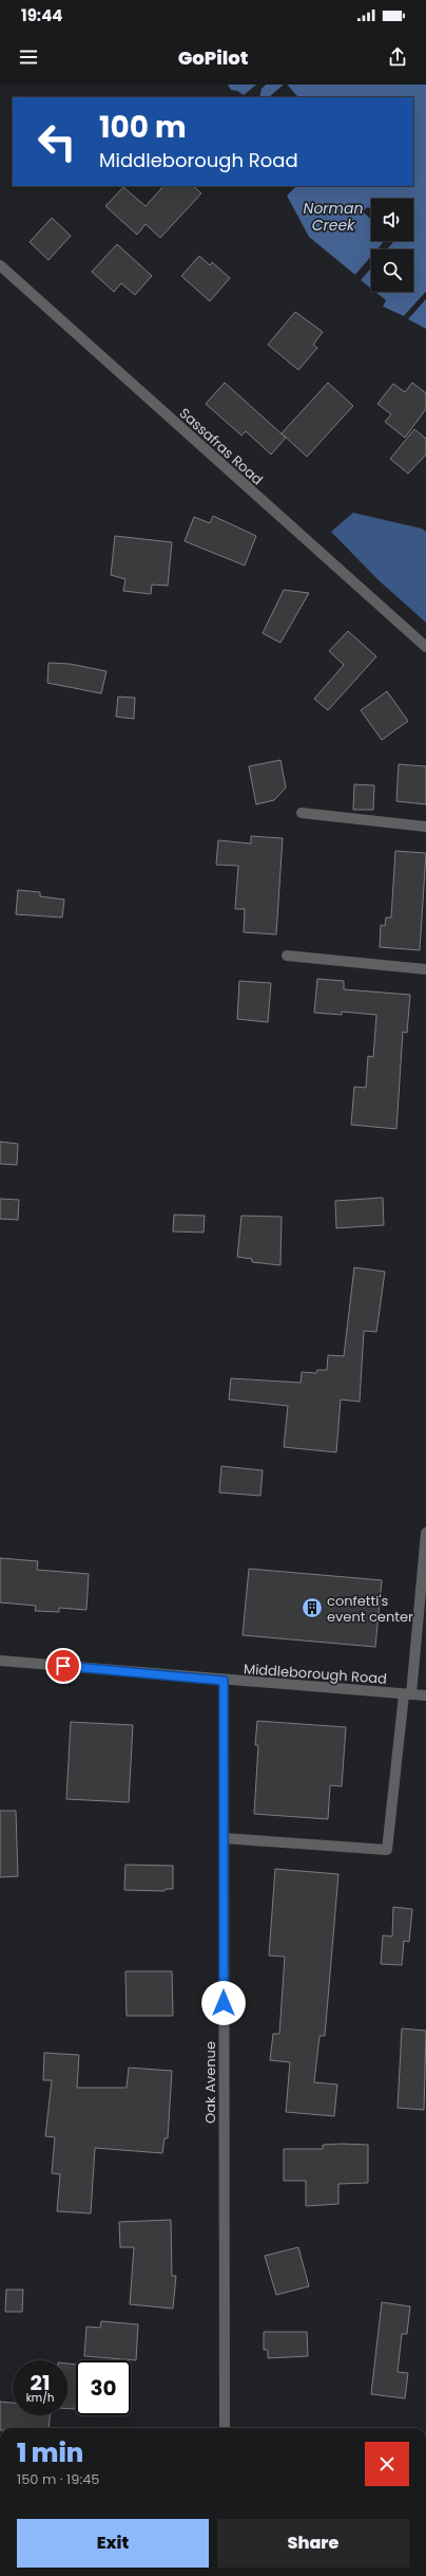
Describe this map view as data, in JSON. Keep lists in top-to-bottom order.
{
  "streets": {
    "street": ["Sassafras Road", "Middleborough Road", "Oak Avenue"]
  },
  "crossings": [
    ["Middleborough Road", "Oak Avenue"]
  ],
  "water": ["Norman Creek"],
  "places": {
    "building": ["confetti's event center"]
  },
  "page": {
    "status": "19:44",
    "header": "GoPilot",
    "turn": ["100 m", "Middleborough Road"],
    "speed": "21 km/h",
    "limit": "30",
    "heading": ["1 min", "150 m · 19:45"],
    "buttons": ["Exit", "Share"]
  }
}
